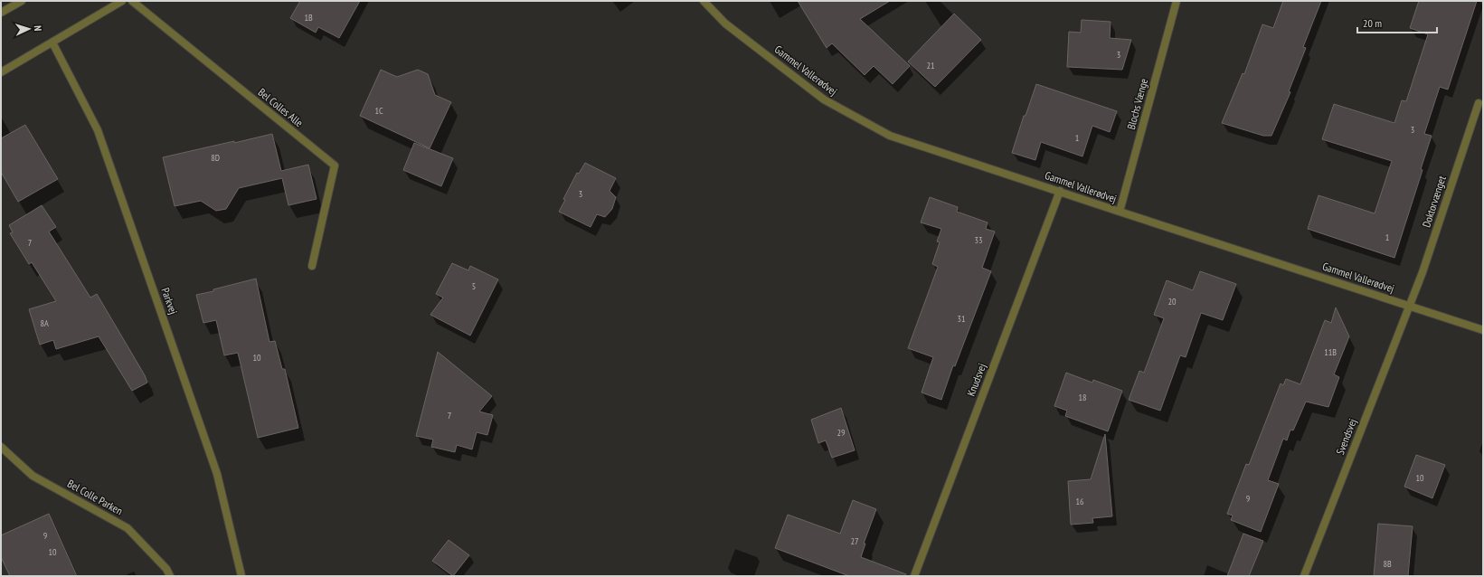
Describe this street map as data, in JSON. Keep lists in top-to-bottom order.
{
  "streets": {
    "street": [
      "Gammel Vallerødvej",
      "Blochs Vænge",
      "Bel Colles Alle",
      "Doktorvænget",
      "Parkvej",
      "Knudsvej",
      "Svendsvej",
      "Bel Colle Parken"
    ]
  },
  "crossings": [
    ["Gammel Vallerødvej", "Blochs Vænge"],
    ["Gammel Vallerødvej", "Doktorvænget"],
    ["Gammel Vallerødvej", "Knudsvej"],
    ["Gammel Vallerødvej", "Svendsvej"],
    ["Doktorvænget", "Svendsvej"]
  ],
  "house_numbers": [
    "1B",
    "3",
    "21",
    "1C",
    "3",
    "1",
    "8D",
    "3",
    "1",
    "33",
    "7",
    "5",
    "20",
    "31",
    "8A",
    "11B",
    "10",
    "18",
    "7",
    "29",
    "10",
    "9",
    "16",
    "9",
    "27",
    "10",
    "8B"
  ],
  "scale_bar": "20 m",
  "north": "right"
}
